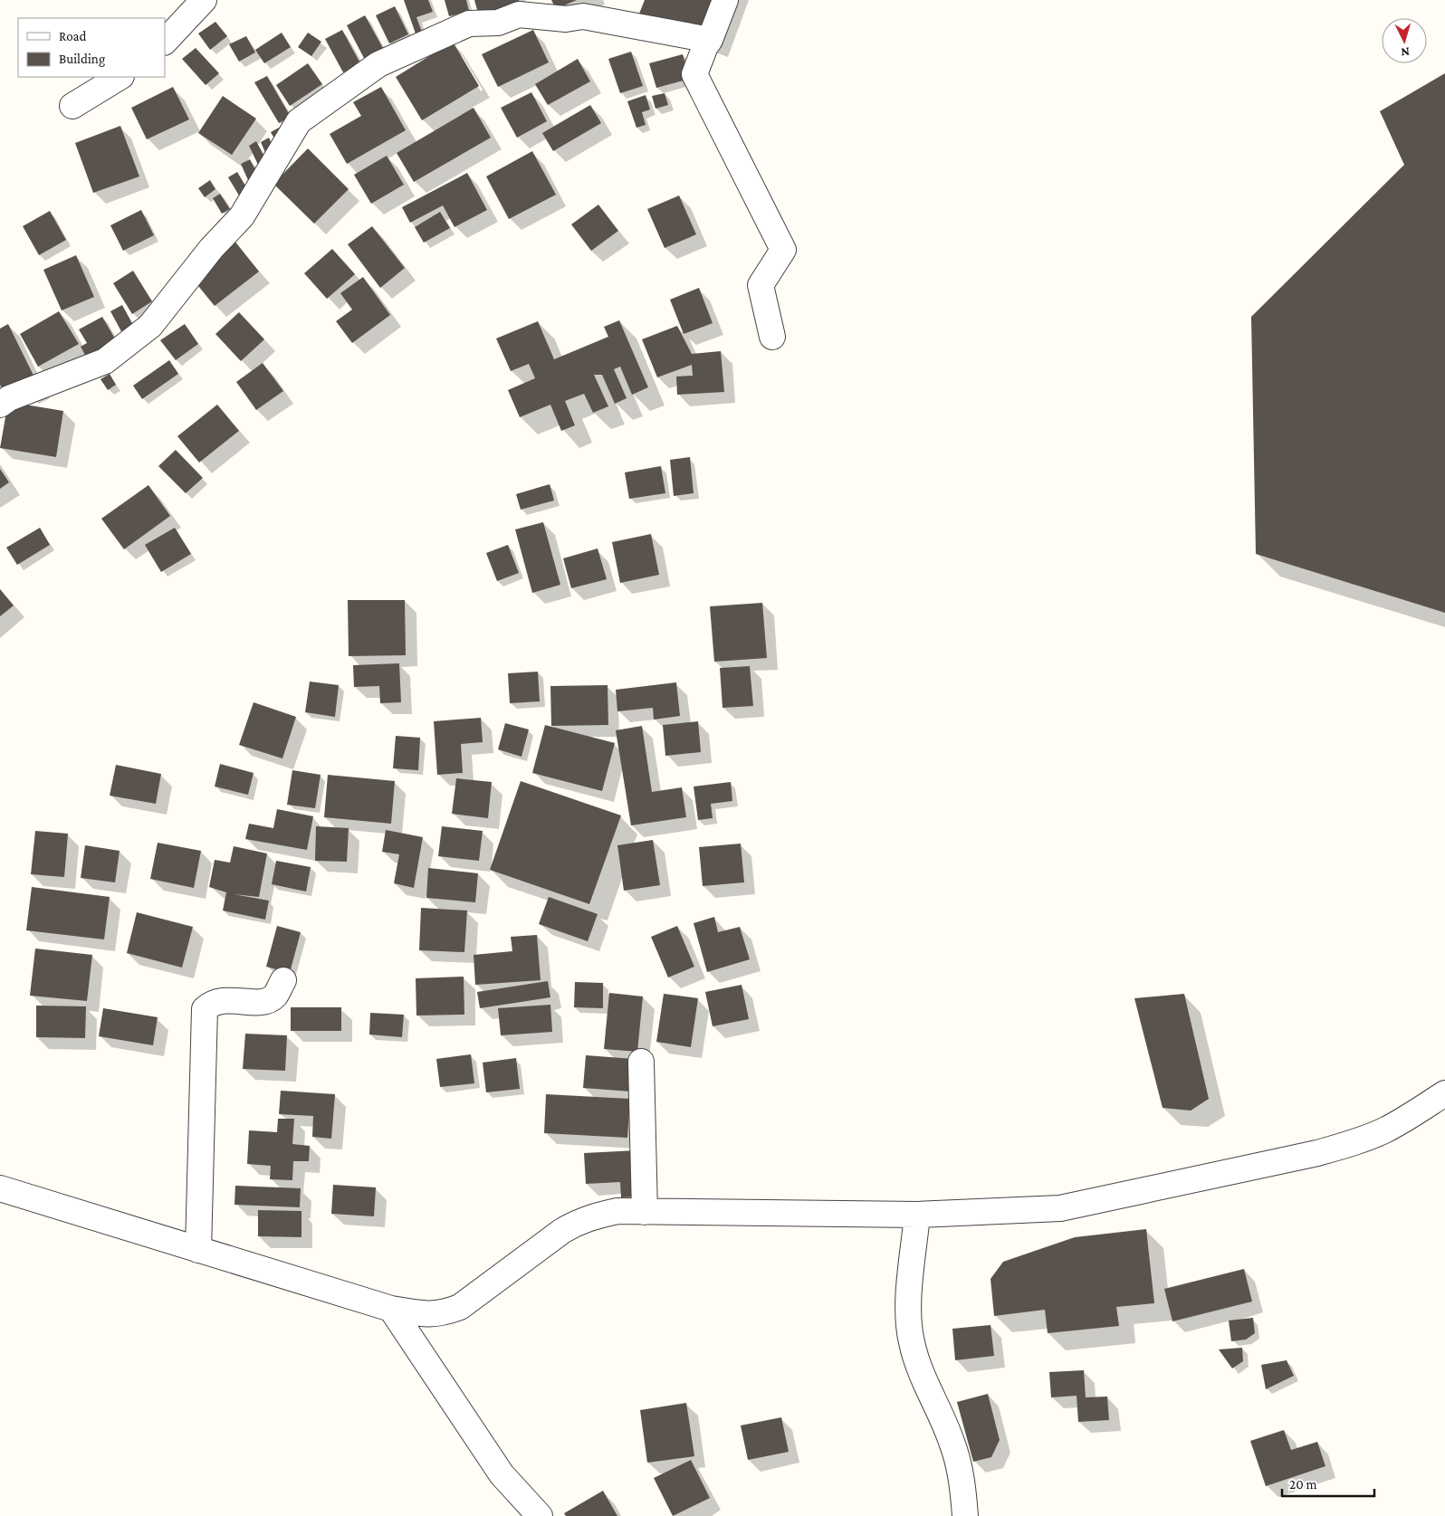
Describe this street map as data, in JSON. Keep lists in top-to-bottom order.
{
  "legend": ["Road", "Building"],
  "scale_bar": "20 m",
  "north": "bottom"
}
